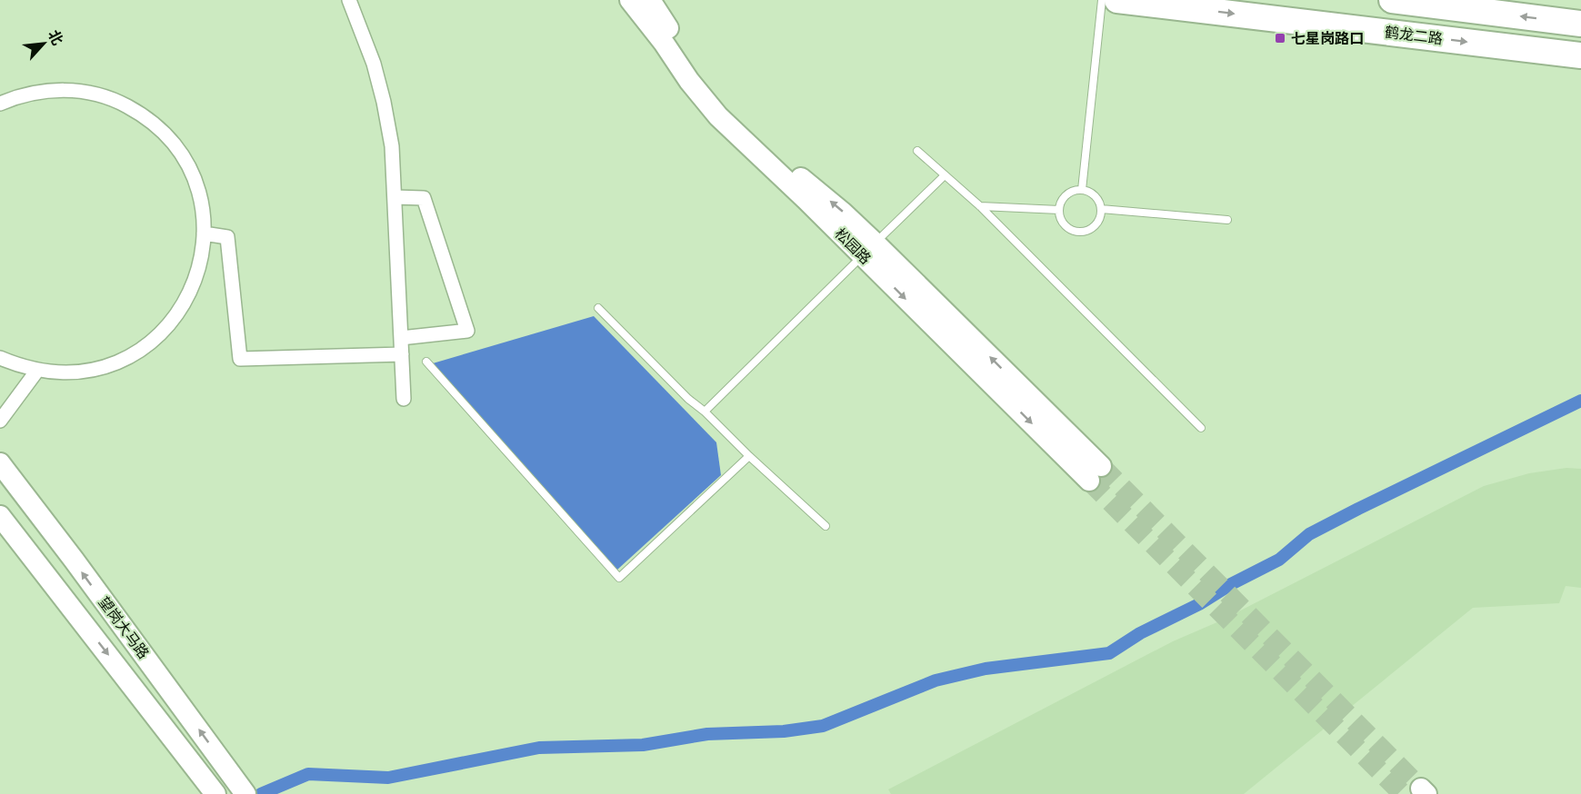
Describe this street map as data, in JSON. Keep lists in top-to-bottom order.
{
  "streets": {
    "highway": ["鹤龙二路"],
    "street": ["松园路", "望岗大马路"]
  },
  "places": {
    "transit": ["七星岗路口"]
  },
  "north": "top right"
}
